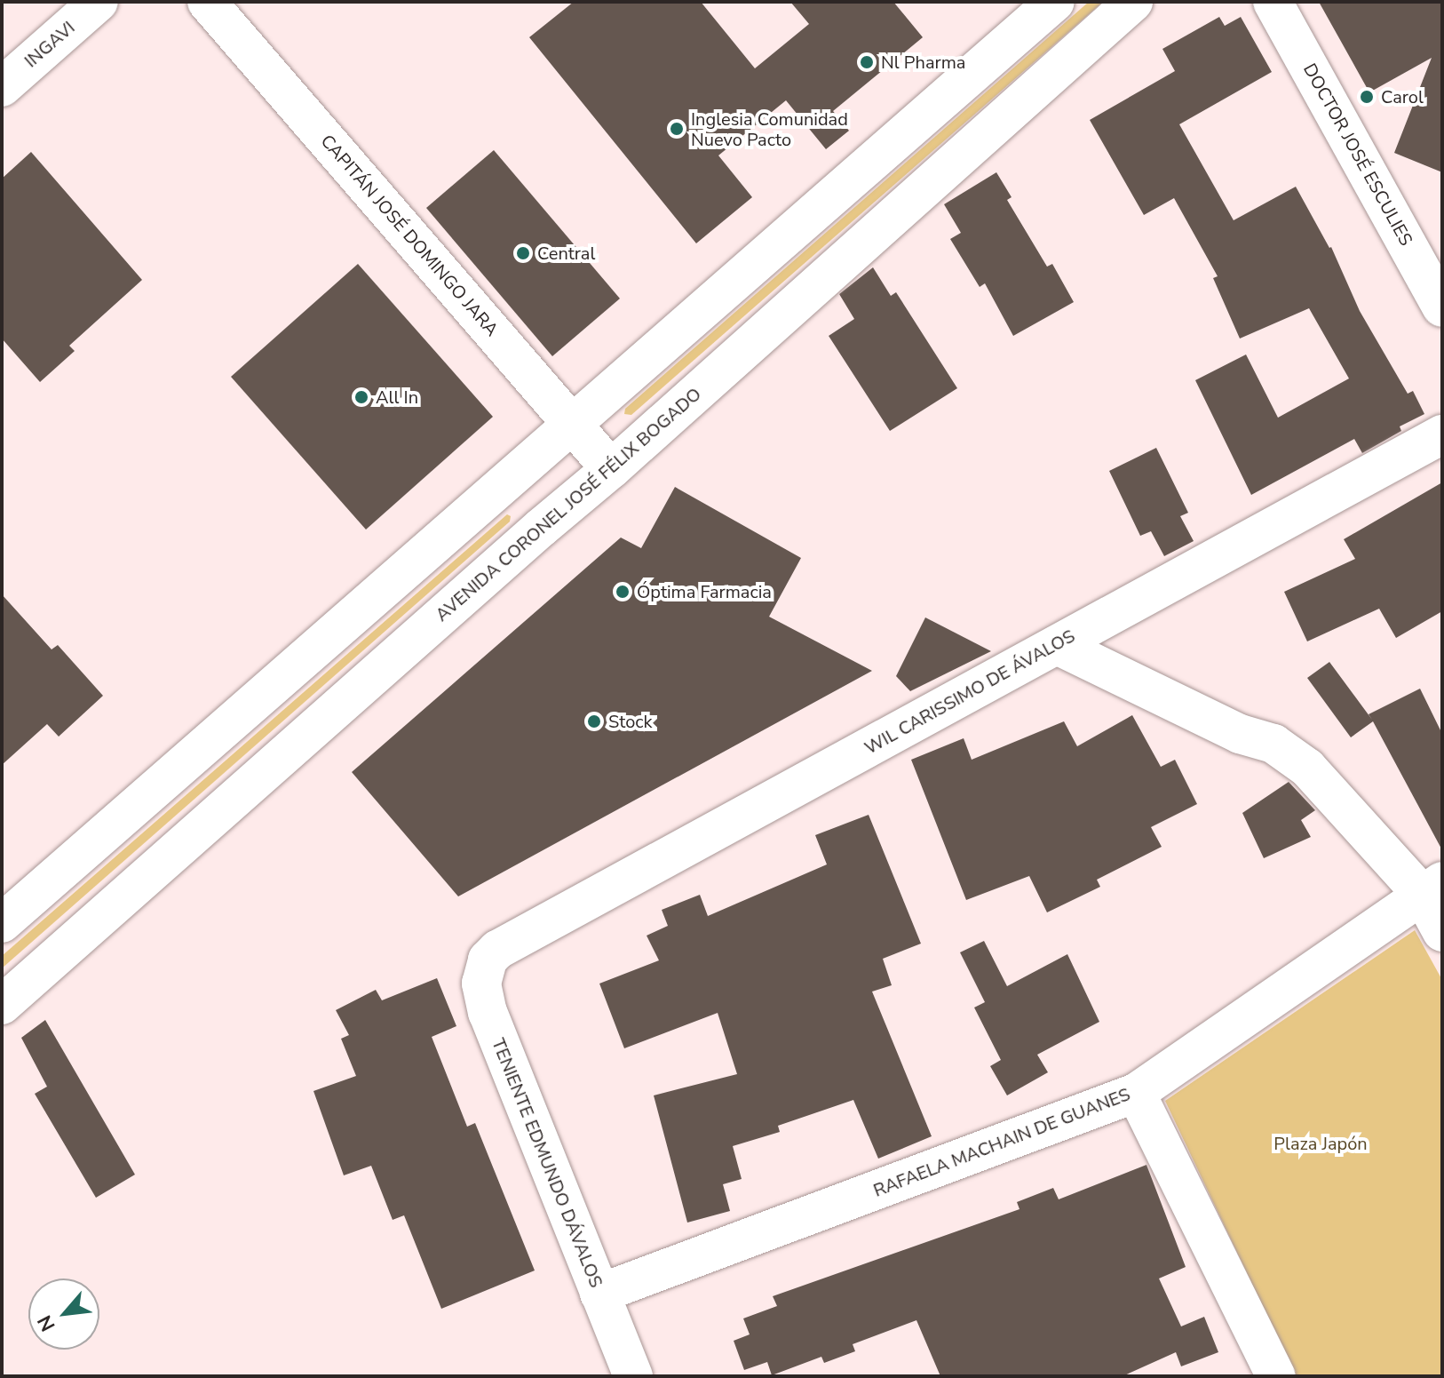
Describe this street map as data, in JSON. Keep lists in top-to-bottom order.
{
  "streets": {
    "street": [
      "INGAVI",
      "DOCTOR JOSÉ ESCULIES",
      "CAPITÁN JOSÉ DOMINGO JARA",
      "AVENIDA CORONEL JOSÉ FÉLIX BOGADO",
      "WIL CARISSIMO DE ÁVALOS",
      "RAFAELA MACHAIN DE GUANES",
      "TENIENTE EDMUNDO DÁVALOS"
    ]
  },
  "crossings": [
    ["CAPITÁN JOSÉ DOMINGO JARA", "AVENIDA CORONEL JOSÉ FÉLIX BOGADO"],
    ["WIL CARISSIMO DE ÁVALOS", "TENIENTE EDMUNDO DÁVALOS"],
    ["RAFAELA MACHAIN DE GUANES", "TENIENTE EDMUNDO DÁVALOS"]
  ],
  "parks": ["Plaza Japón"],
  "places": [
    "Nl Pharma",
    "Carol",
    "Inglesia Comunidad Nuevo Pacto",
    "Central",
    "All In",
    "Óptima Farmacia",
    "Stock"
  ],
  "north": "bottom left"
}
